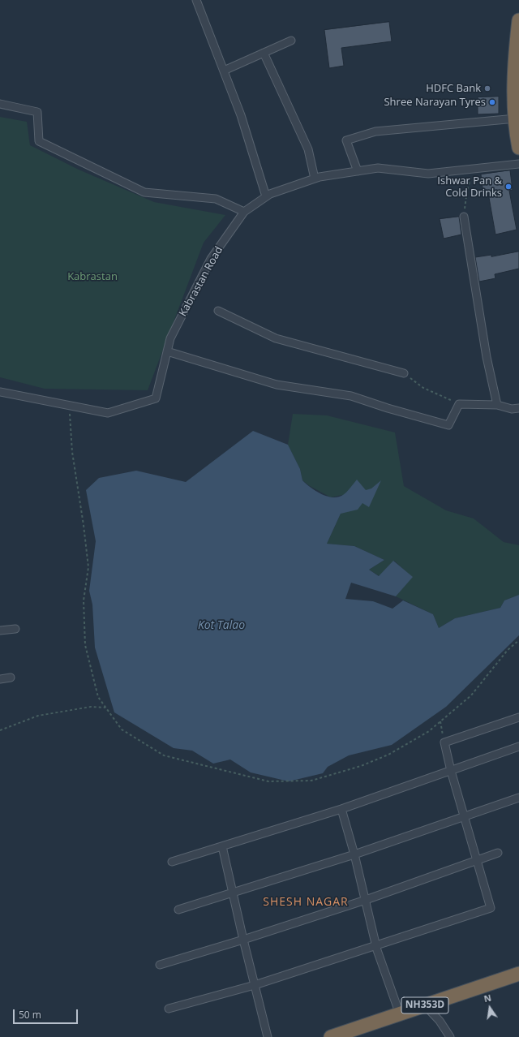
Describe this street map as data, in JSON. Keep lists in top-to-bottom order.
{
  "streets": {
    "highway": ["NH353D"],
    "street": ["Kabrastan Road"]
  },
  "districts": ["SHESH NAGAR"],
  "water": ["Kot Talao"],
  "parks": ["Kabrastan"],
  "places": ["HDFC Bank", "Shree Narayan Tyres", "Ishwar Pan & Cold Drinks"],
  "scale_bar": "50 m",
  "north": "top"
}
